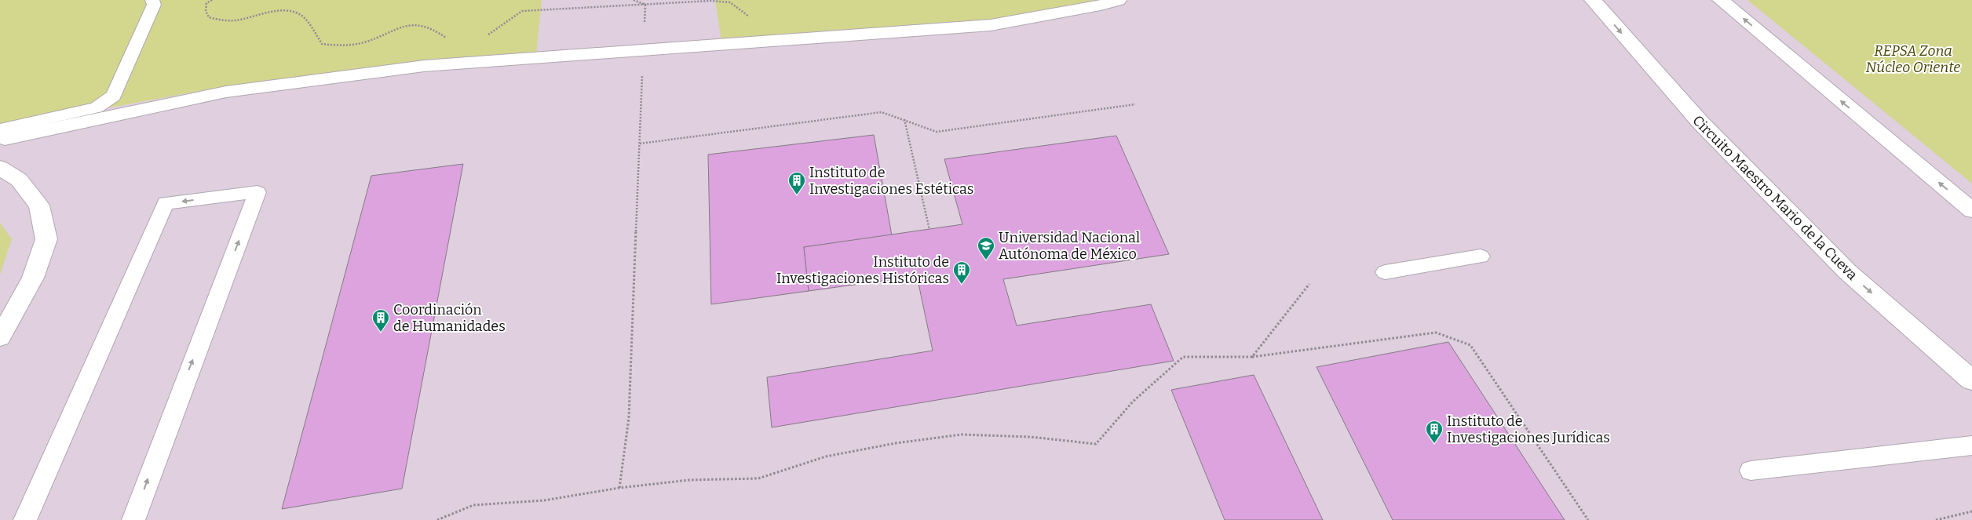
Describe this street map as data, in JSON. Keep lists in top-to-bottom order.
{
  "streets": {
    "street": ["Circuito Maestro Mario de la Cueva"]
  },
  "parks": ["REPSA Zona Núcleo Oriente"],
  "places": {
    "building": [
      "Instituto de Investigaciones Estéticas",
      "Instituto de Investigaciones Históricas",
      "Coordinación de Humanidades",
      "Instituto de Investigaciones Jurídicas"
    ],
    "school or university": ["Universidad Nacional Autónoma de México"]
  }
}
